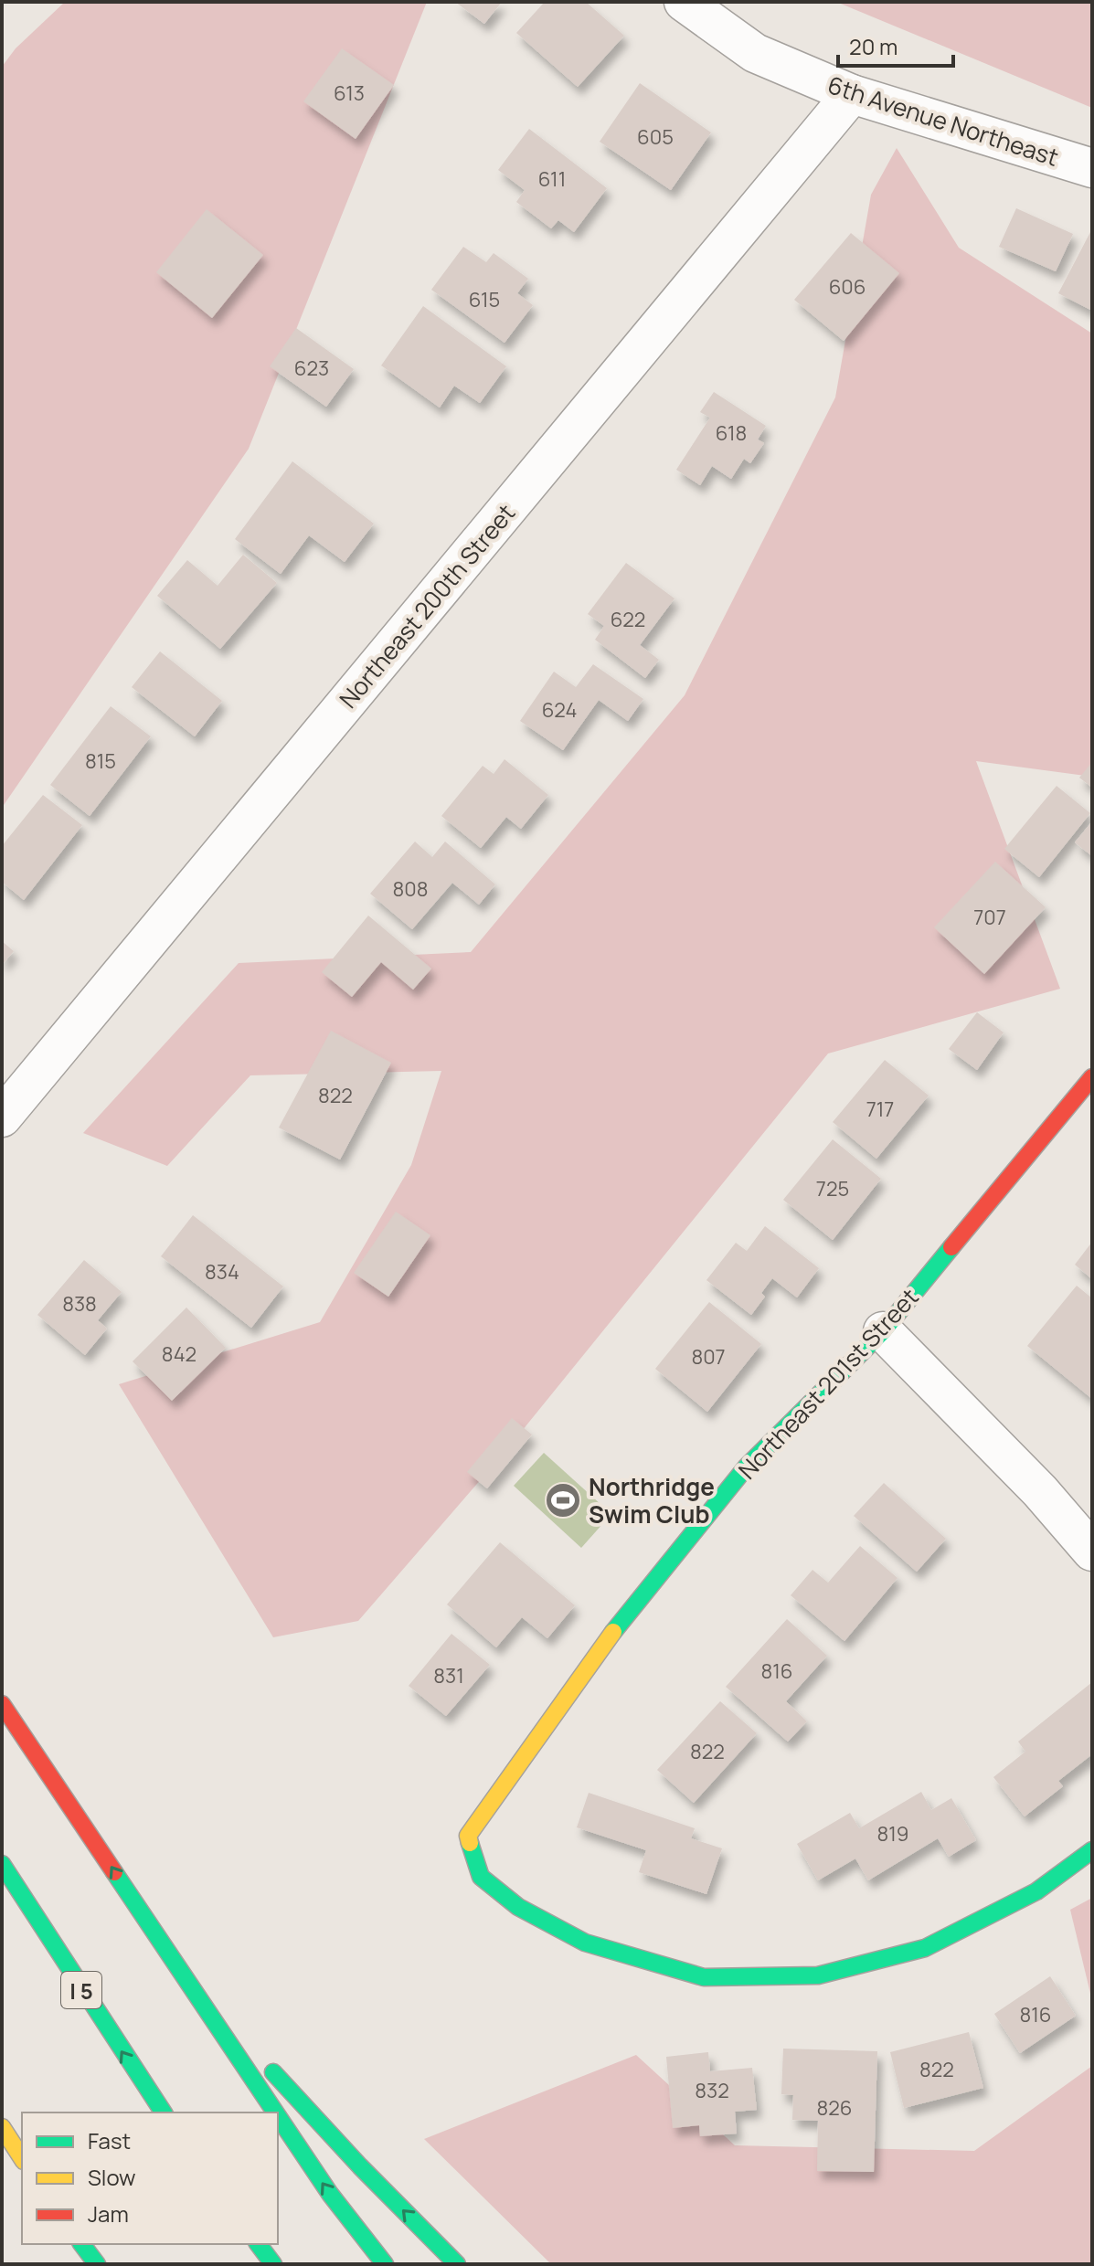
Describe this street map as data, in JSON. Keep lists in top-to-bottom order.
{
  "streets": {
    "main road": ["Northeast 201st Street", "I 5"],
    "street": ["6th Avenue Northeast", "Northeast 200th Street"]
  },
  "crossings": [
    ["6th Avenue Northeast", "Northeast 200th Street"]
  ],
  "places": {
    "sports": ["Northridge Swim Club"]
  },
  "house_numbers": [
    "613",
    "605",
    "611",
    "606",
    "615",
    "623",
    "618",
    "622",
    "624",
    "815",
    "808",
    "707",
    "822",
    "717",
    "725",
    "834",
    "838",
    "842",
    "807",
    "816",
    "831",
    "822",
    "819",
    "816",
    "822",
    "832",
    "826"
  ],
  "legend": ["Fast", "Slow", "Jam"],
  "scale_bar": "20 m"
}
